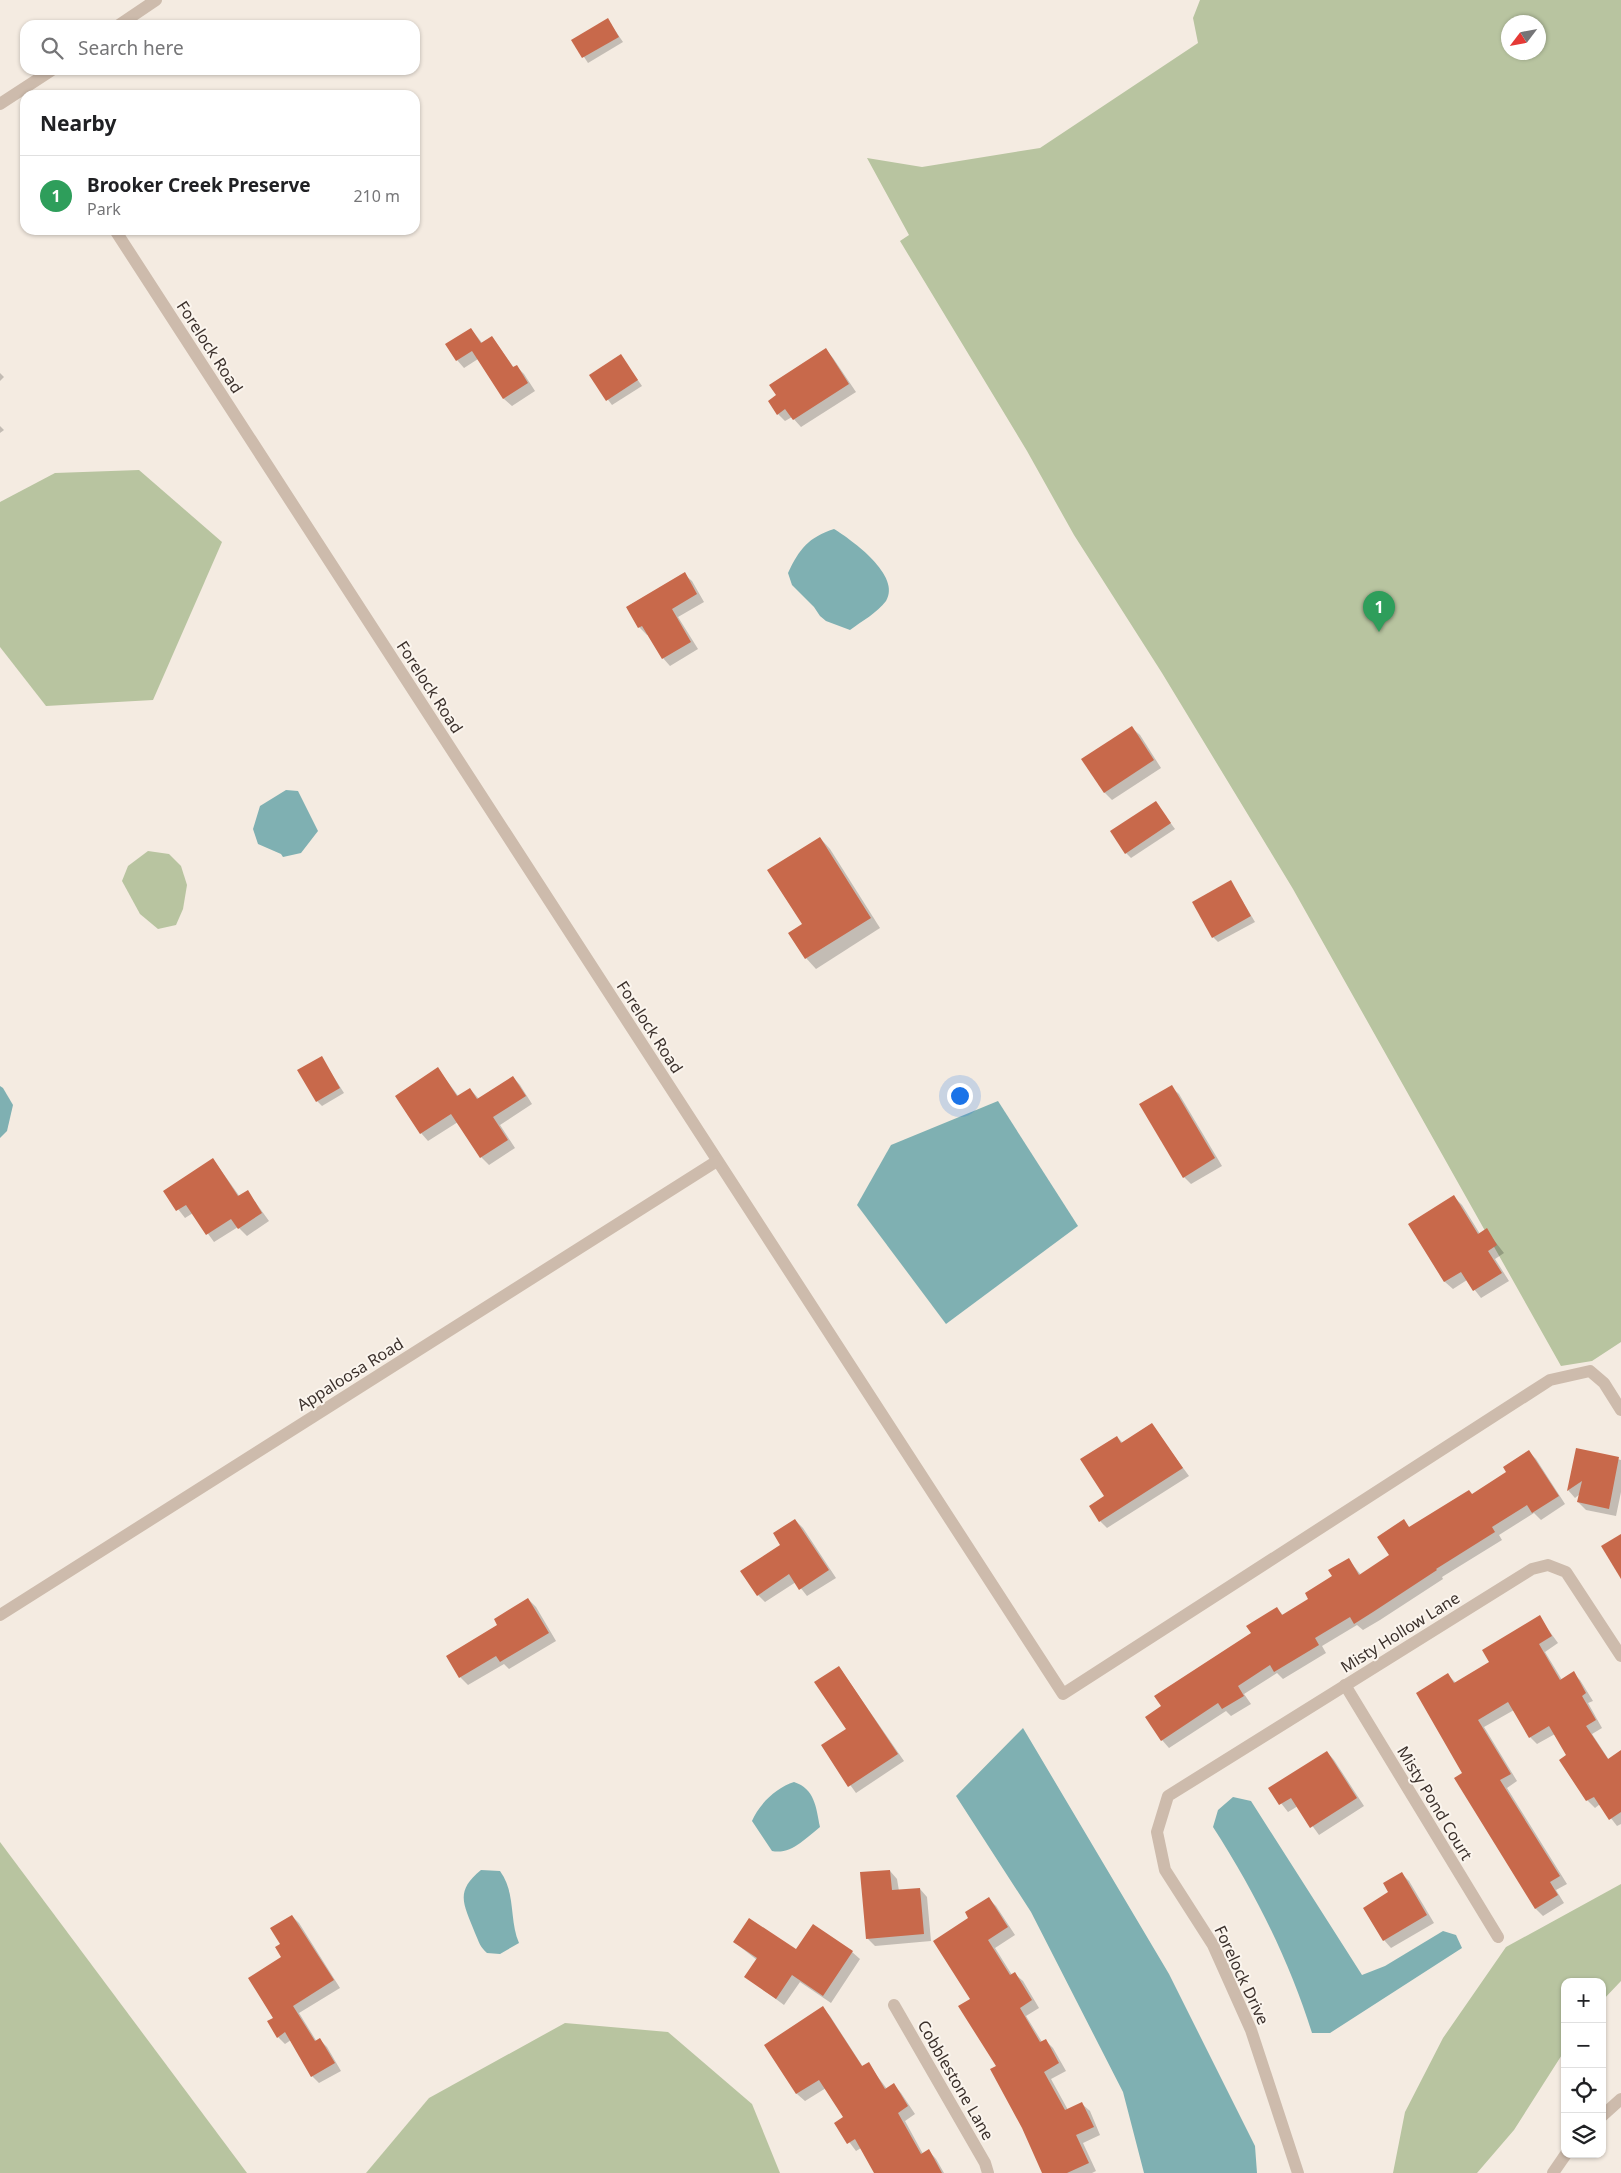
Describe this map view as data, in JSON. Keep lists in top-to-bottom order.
{
  "streets": {
    "street": [
      "Forelock Road",
      "Appaloosa Road",
      "Misty Hollow Lane",
      "Misty Pond Court",
      "Forelock Drive",
      "Cobblestone Lane"
    ]
  },
  "crossings": [
    ["Forelock Road", "Appaloosa Road"],
    ["Misty Hollow Lane", "Misty Pond Court"],
    ["Misty Hollow Lane", "Forelock Drive"]
  ],
  "north": "bottom left",
  "page": {
    "search": "Search here",
    "heading": "Nearby",
    "list": [
      {
        "mark": "1",
        "name": "Brooker Creek Preserve",
        "note": "Park",
        "value": "210 m"
      }
    ],
    "pins": "1",
    "map_buttons": ["+", "−"]
  }
}
